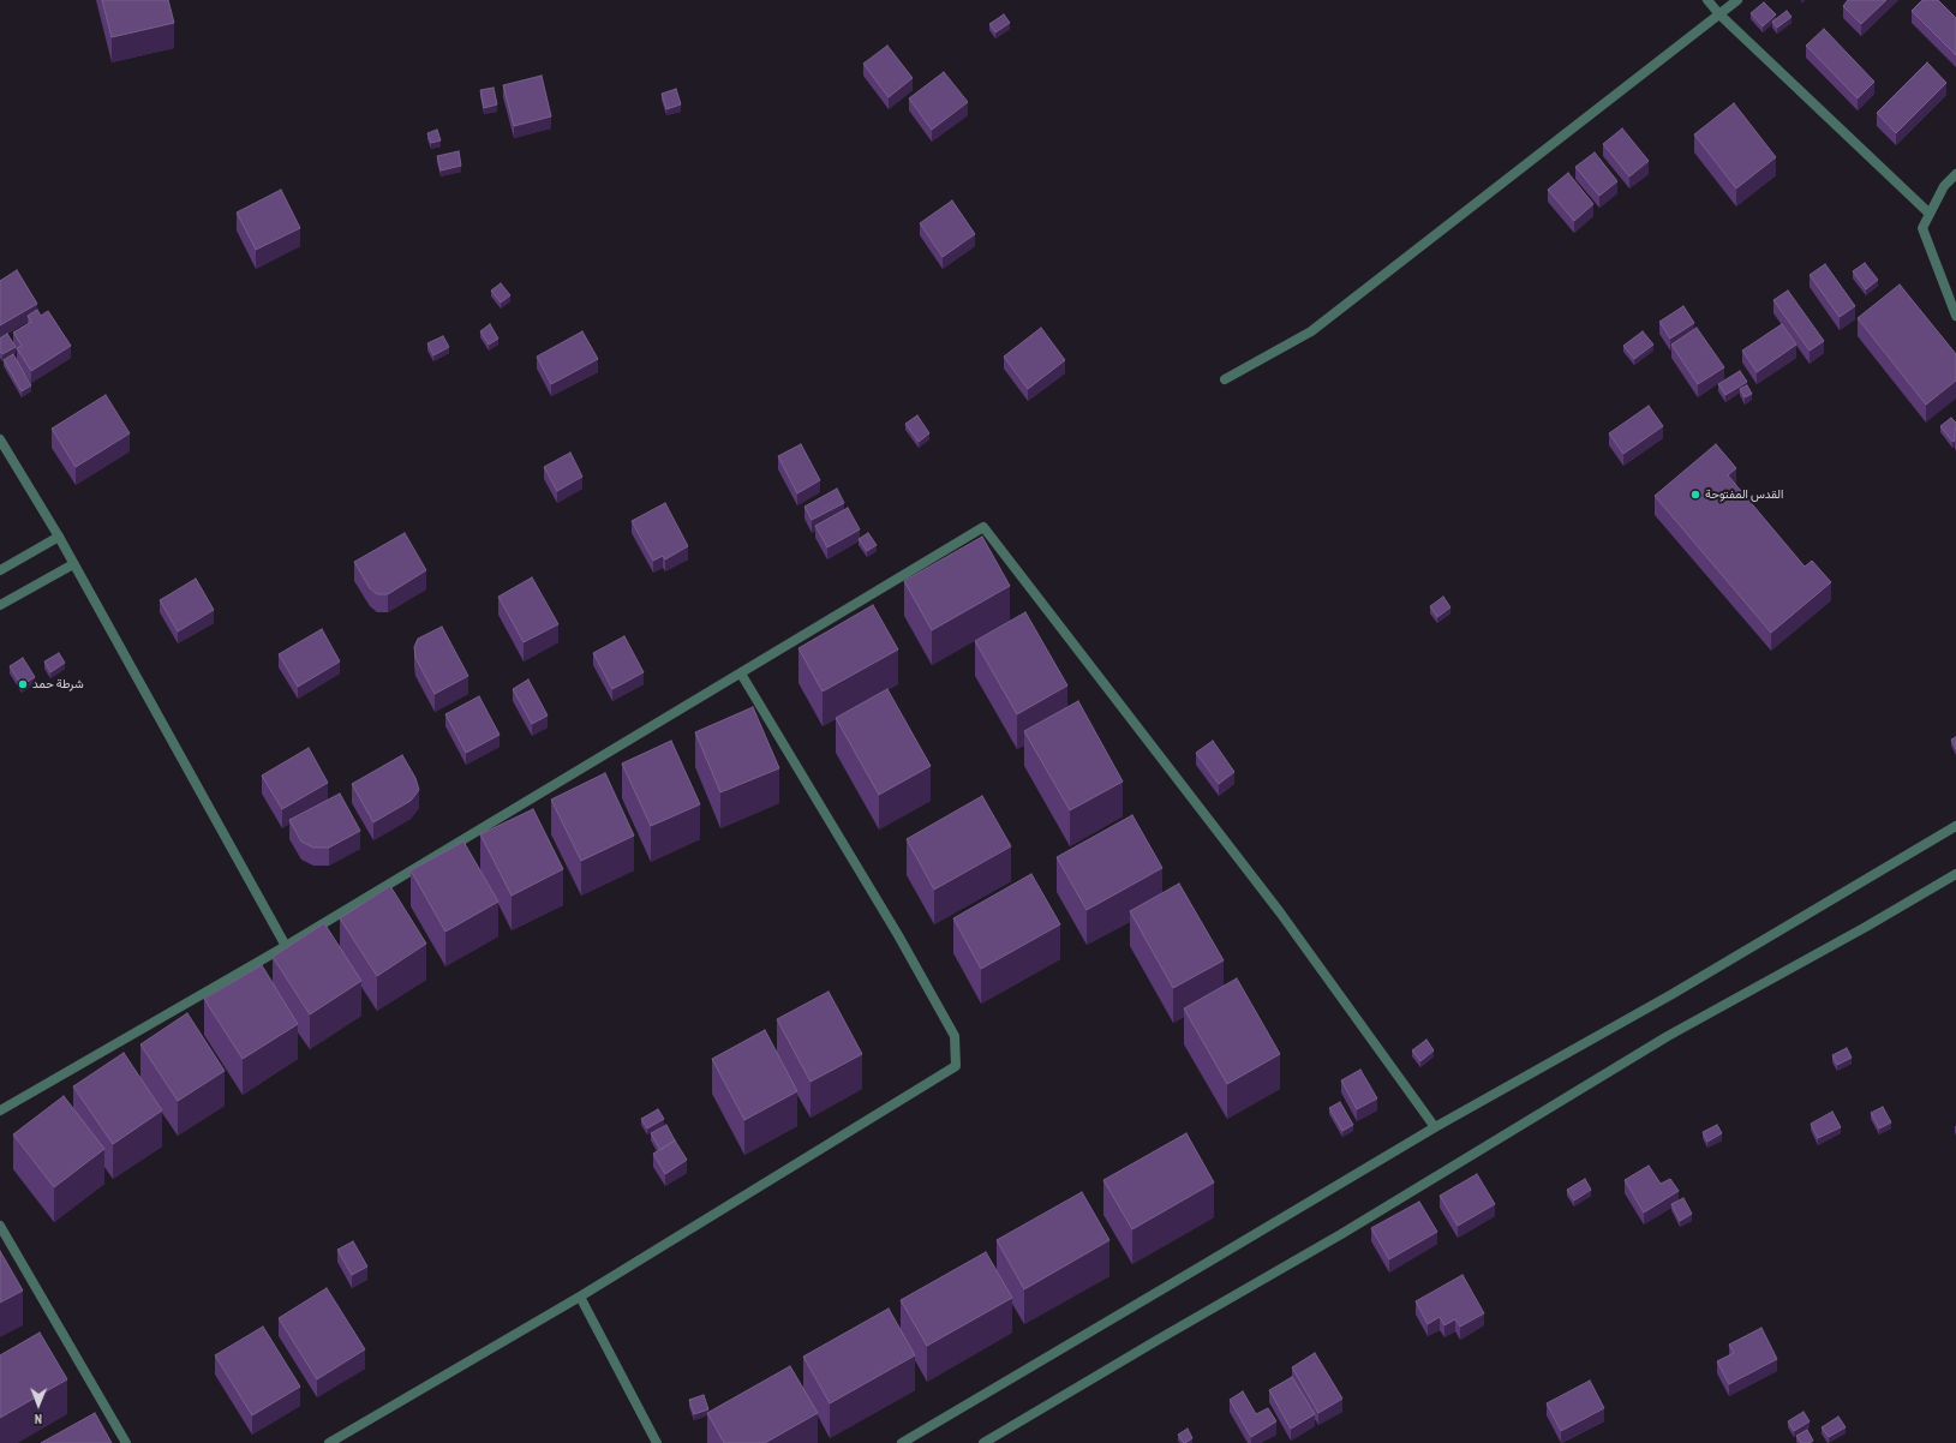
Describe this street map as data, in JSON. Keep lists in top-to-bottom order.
{
  "places": ["القدس المفتوحة", "شرطة حمد"],
  "north": "bottom"
}
